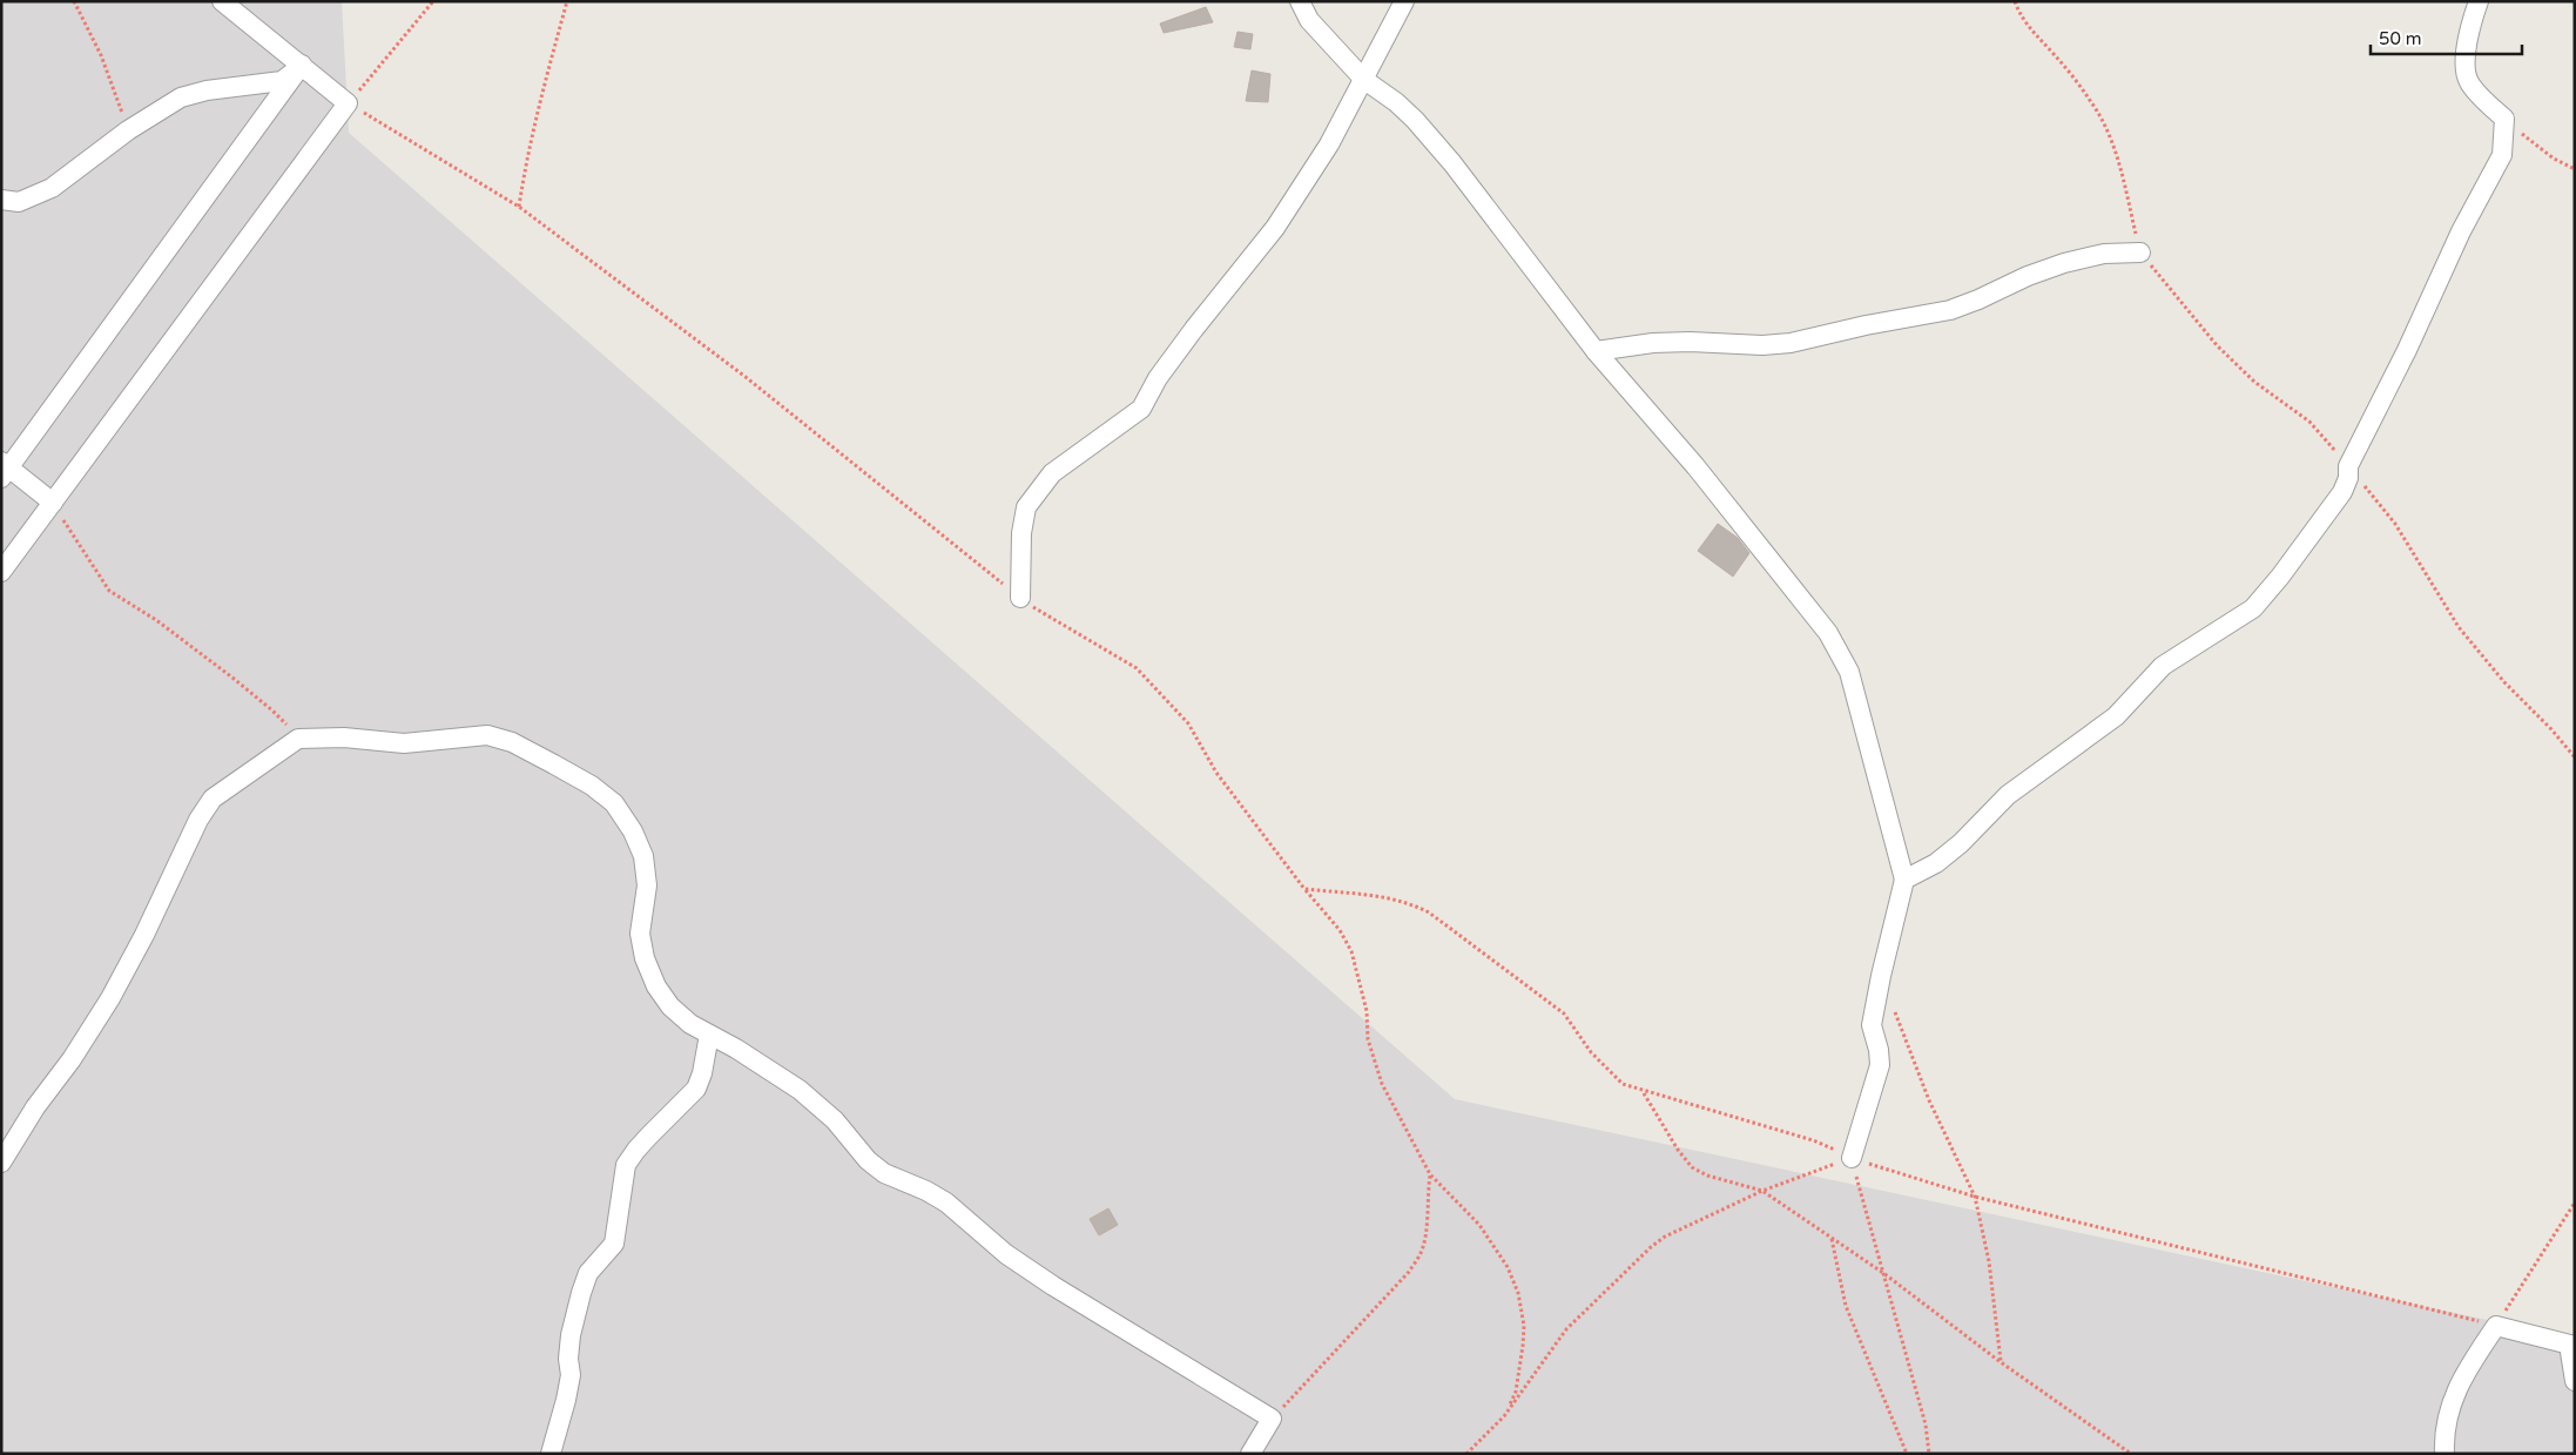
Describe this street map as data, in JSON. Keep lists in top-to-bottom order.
{
  "scale_bar": "50 m"
}
